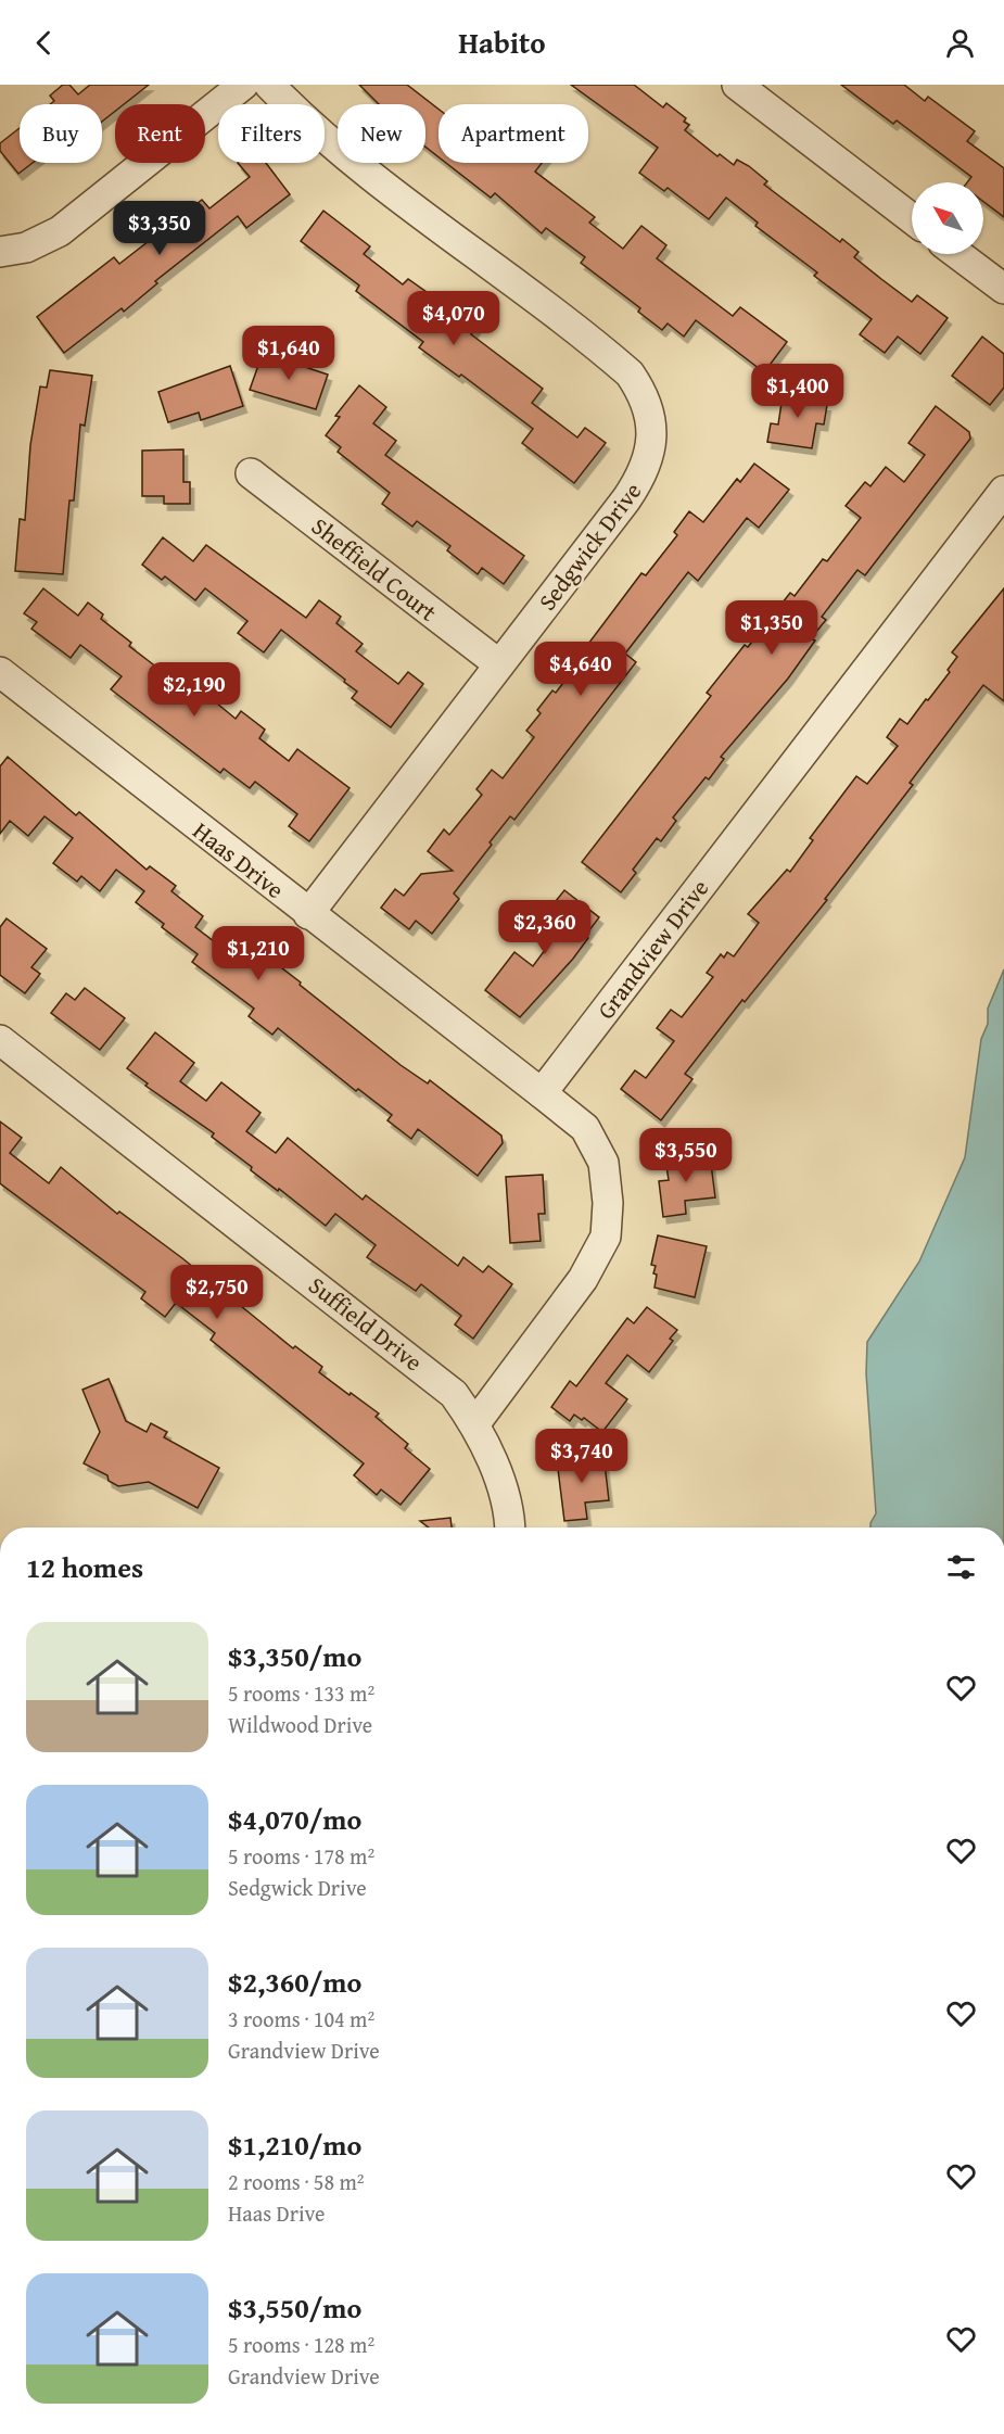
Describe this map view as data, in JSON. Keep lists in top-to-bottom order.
{
  "streets": {
    "street": [
      "Sedgwick Drive",
      "Sheffield Court",
      "Haas Drive",
      "Grandview Drive",
      "Suffield Drive"
    ]
  },
  "crossings": [
    ["Sedgwick Drive", "Sheffield Court"],
    ["Sedgwick Drive", "Haas Drive"],
    ["Haas Drive", "Grandview Drive"]
  ],
  "north": "top left",
  "page": {
    "header": "Habito",
    "chip": [
      "Buy",
      "Rent",
      "Filters",
      "New",
      "Apartment"
    ],
    "price": [
      "$3,350",
      "$4,070",
      "$1,640",
      "$1,400",
      "$1,350",
      "$4,640",
      "$2,190",
      "$2,360",
      "$1,210",
      "$3,550",
      "$2,750",
      "$3,740"
    ],
    "heading": "12 homes",
    "list": [
      {
        "name": "$3,350/mo",
        "note": "5 rooms · 133 m² · Wildwood Drive"
      },
      {
        "name": "$4,070/mo",
        "note": "5 rooms · 178 m² · Sedgwick Drive"
      },
      {
        "name": "$2,360/mo",
        "note": "3 rooms · 104 m² · Grandview Drive"
      },
      {
        "name": "$1,210/mo",
        "note": "2 rooms · 58 m² · Haas Drive"
      },
      {
        "name": "$3,550/mo",
        "note": "5 rooms · 128 m² · Grandview Drive"
      }
    ]
  }
}
